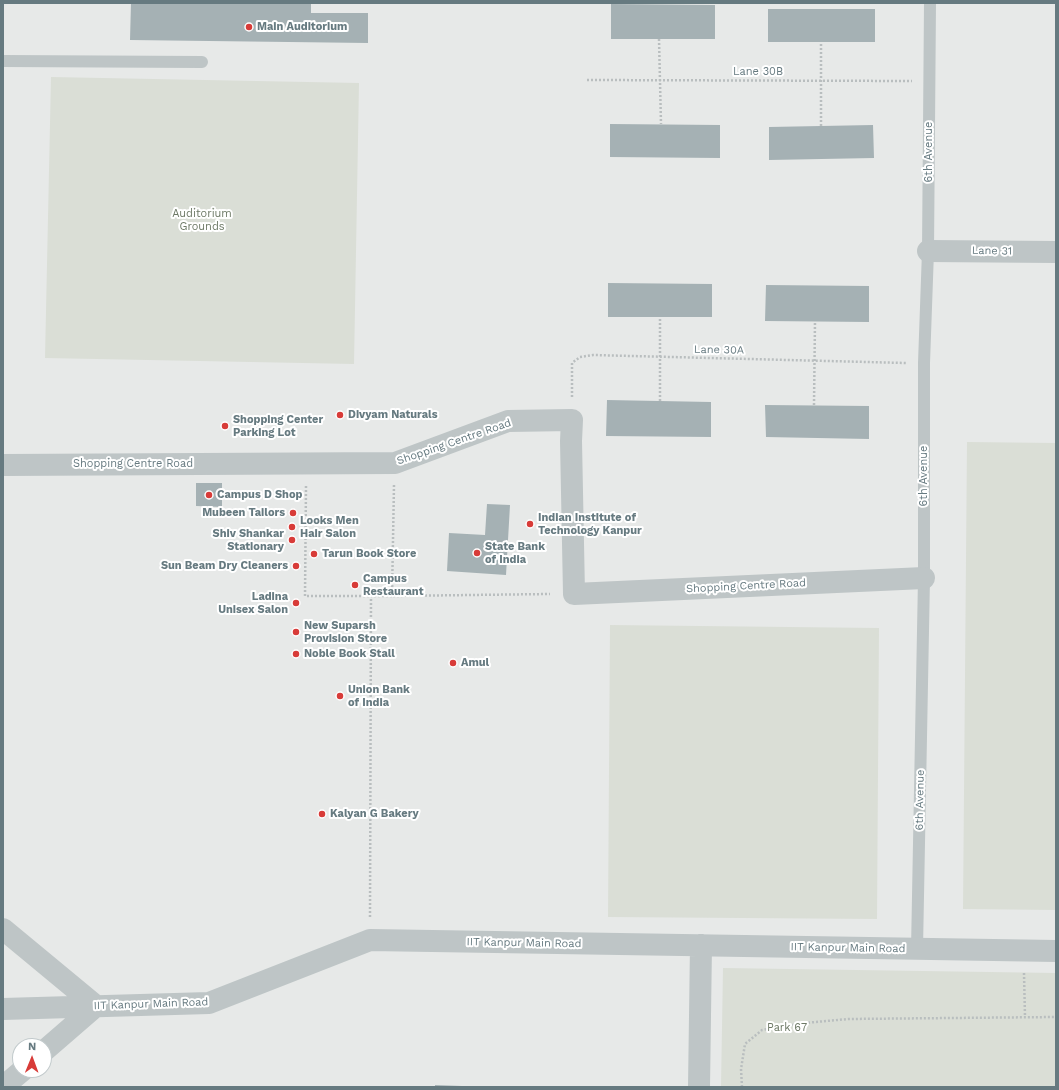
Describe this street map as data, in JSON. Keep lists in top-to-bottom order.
{
  "streets": {
    "street": ["Lane 31", "Shopping Centre Road", "IIT Kanpur Main Road"],
    "lane": ["6th Avenue"],
    "path": ["Lane 30B", "Lane 30A"]
  },
  "crossings": [
    ["Lane 30B", "6th Avenue"],
    ["6th Avenue", "Lane 31"],
    ["6th Avenue", "Lane 30A"],
    ["6th Avenue", "Shopping Centre Road"],
    ["6th Avenue", "IIT Kanpur Main Road"],
    ["Lane 30A", "Shopping Centre Road"]
  ],
  "parks": ["Auditorium Grounds", "Park 67"],
  "places": [
    "Main Auditorium",
    "Divyam Naturals",
    "Shopping Center Parking Lot",
    "Campus D Shop",
    "Mubeen Tailors",
    "Indian Institute of Technology Kanpur",
    "Looks Men Hair Salon",
    "Shiv Shankar Stationary",
    "State Bank of India",
    "Tarun Book Store",
    "Sun Beam Dry Cleaners",
    "Campus Restaurant",
    "Ladina Unisex Salon",
    "New Suparsh Provision Store",
    "Noble Book Stall",
    "Amul",
    "Union Bank of India",
    "Kalyan G Bakery"
  ],
  "north": "top"
}
